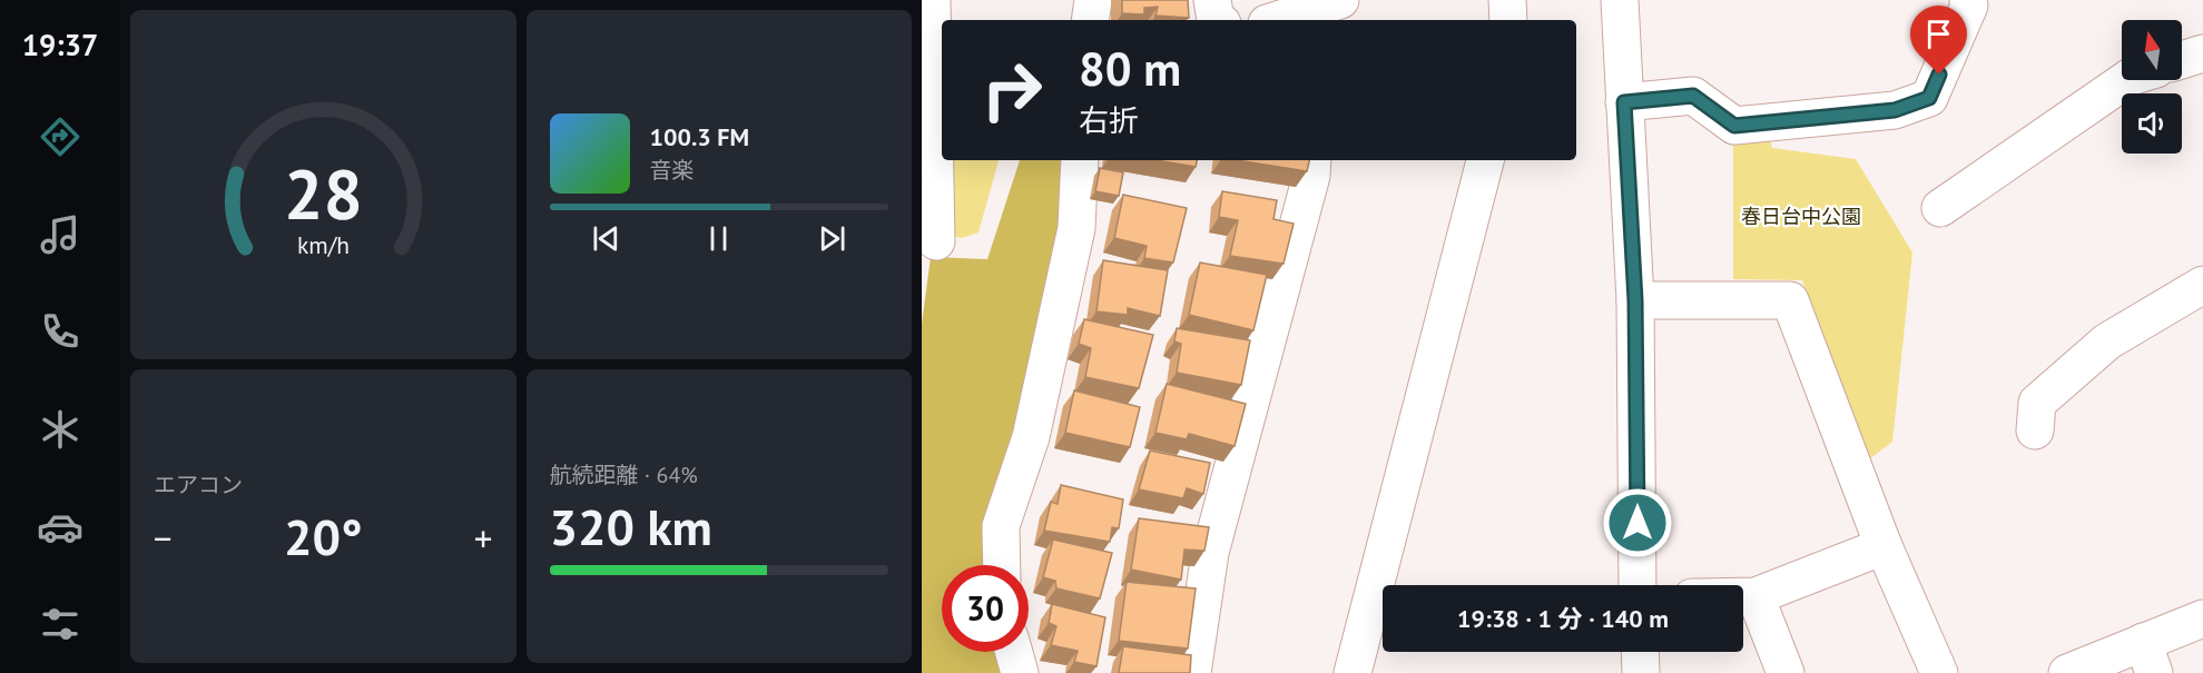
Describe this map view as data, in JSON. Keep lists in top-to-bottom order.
{
  "parks": ["春日台中公園"],
  "north": "top",
  "page": {
    "tabs": "19:37",
    "turn": ["80 m", "右折"],
    "song": ["100.3 FM", "音楽"],
    "tile": [
      "エアコン",
      ["航続距離 · 64%", "320 km"]
    ],
    "heat": ["−", "20°", "+"],
    "limit": "30",
    "trip": "19:38 · 1 分 · 140 m",
    "gauge": ["28", "km/h"]
  }
}
